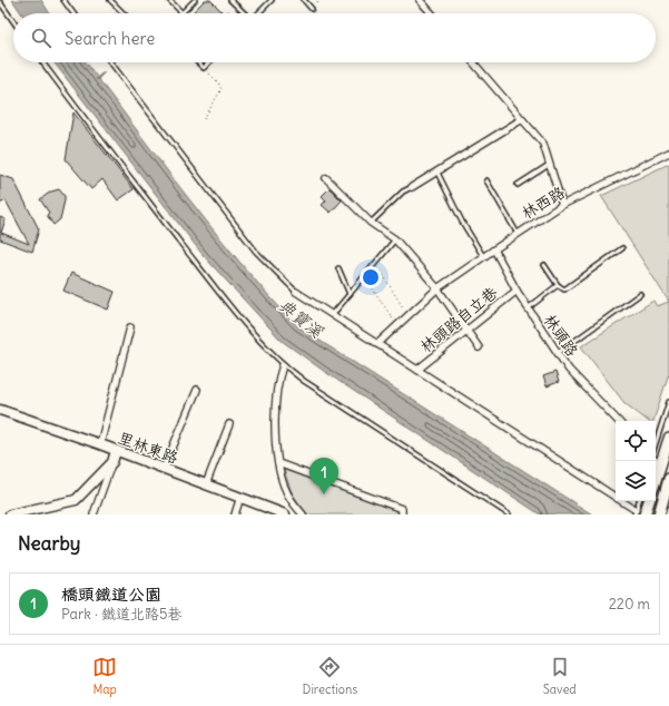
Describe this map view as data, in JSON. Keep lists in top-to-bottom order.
{
  "streets": {
    "street": [
      "林西路",
      "林頭路自立巷",
      "林頭路",
      "里林東路"
    ]
  },
  "crossings": [
    ["林西路", "林頭路"],
    ["林頭路自立巷", "林頭路"]
  ],
  "water": ["典寶溪"],
  "page": {
    "search": "Search here",
    "pins": "1",
    "heading": "Nearby",
    "list": [
      {
        "mark": "1",
        "name": "橋頭鐵道公園",
        "note": "Park · 鐵道北路5巷",
        "value": "220 m"
      }
    ],
    "nav": ["Map", "Directions", "Saved"]
  }
}
